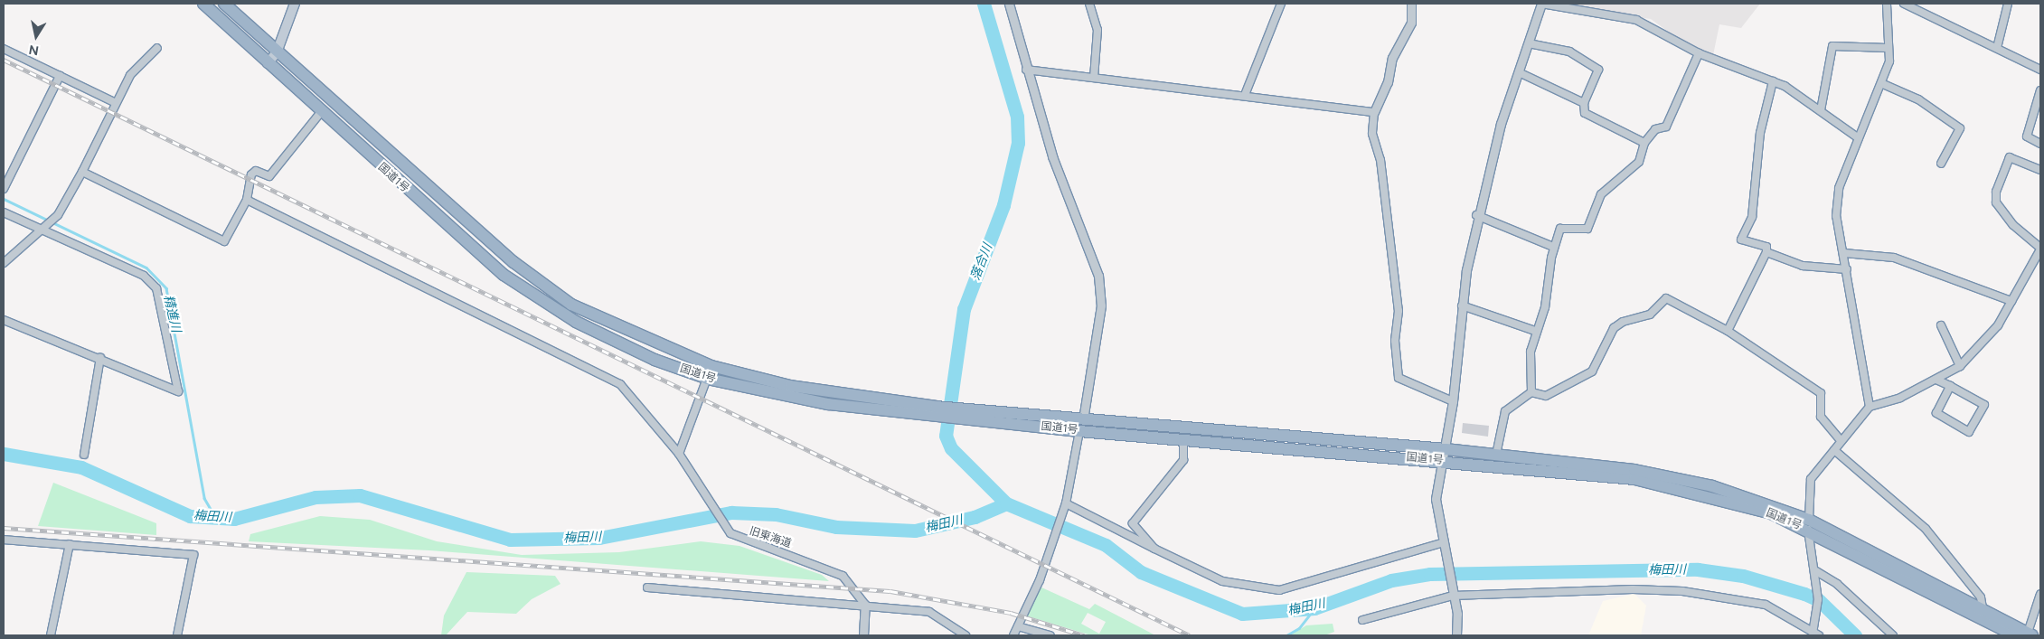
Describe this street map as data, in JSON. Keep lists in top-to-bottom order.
{
  "streets": {
    "highway": ["国道1号"],
    "street": ["旧東海道"]
  },
  "water": ["落合川", "精進川", "梅田川"],
  "north": "bottom"
}
